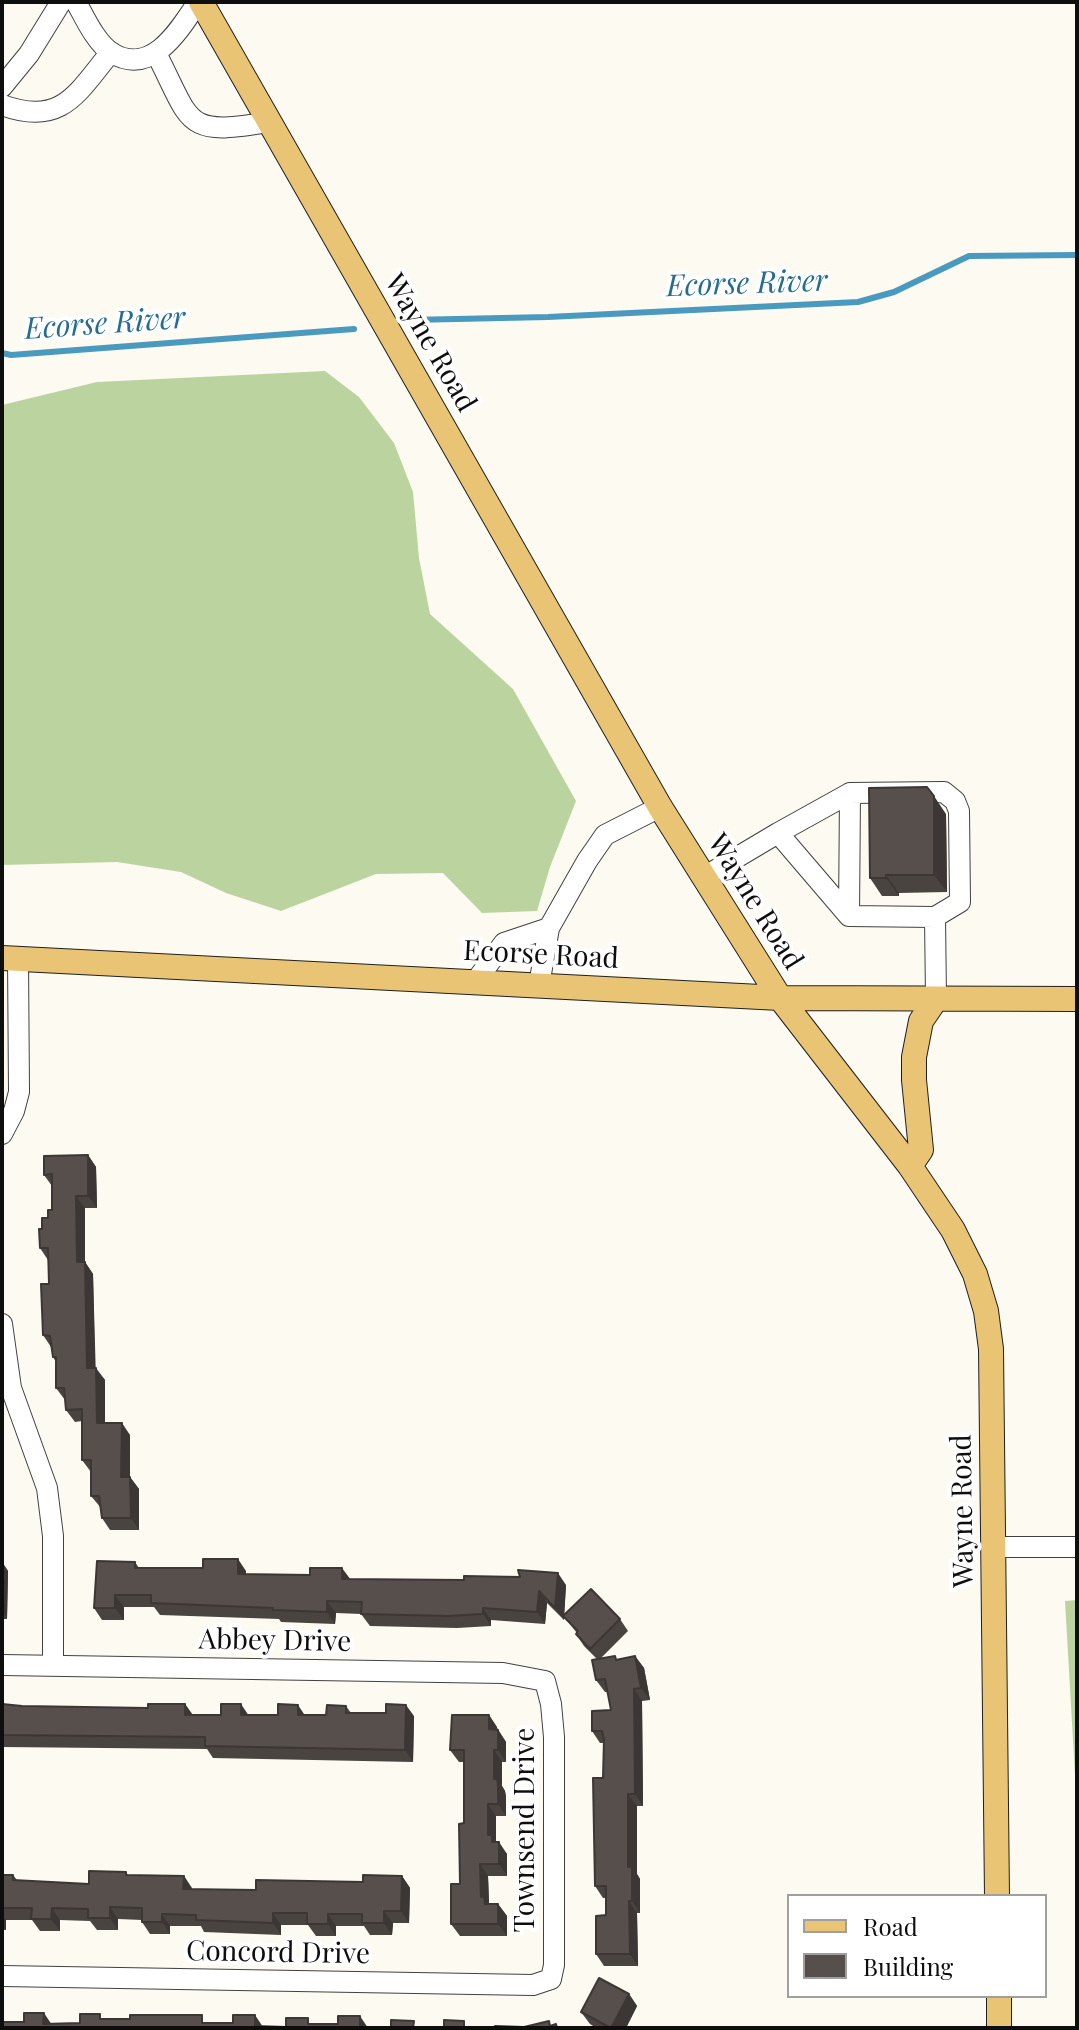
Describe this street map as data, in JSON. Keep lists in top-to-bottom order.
{
  "streets": {
    "main road": ["Wayne Road", "Ecorse Road"],
    "street": ["Abbey Drive", "Townsend Drive", "Concord Drive"]
  },
  "crossings": [
    ["Wayne Road", "Ecorse Road"],
    ["Abbey Drive", "Townsend Drive"],
    ["Townsend Drive", "Concord Drive"]
  ],
  "water": ["Ecorse River"],
  "legend": ["Road", "Building"]
}
